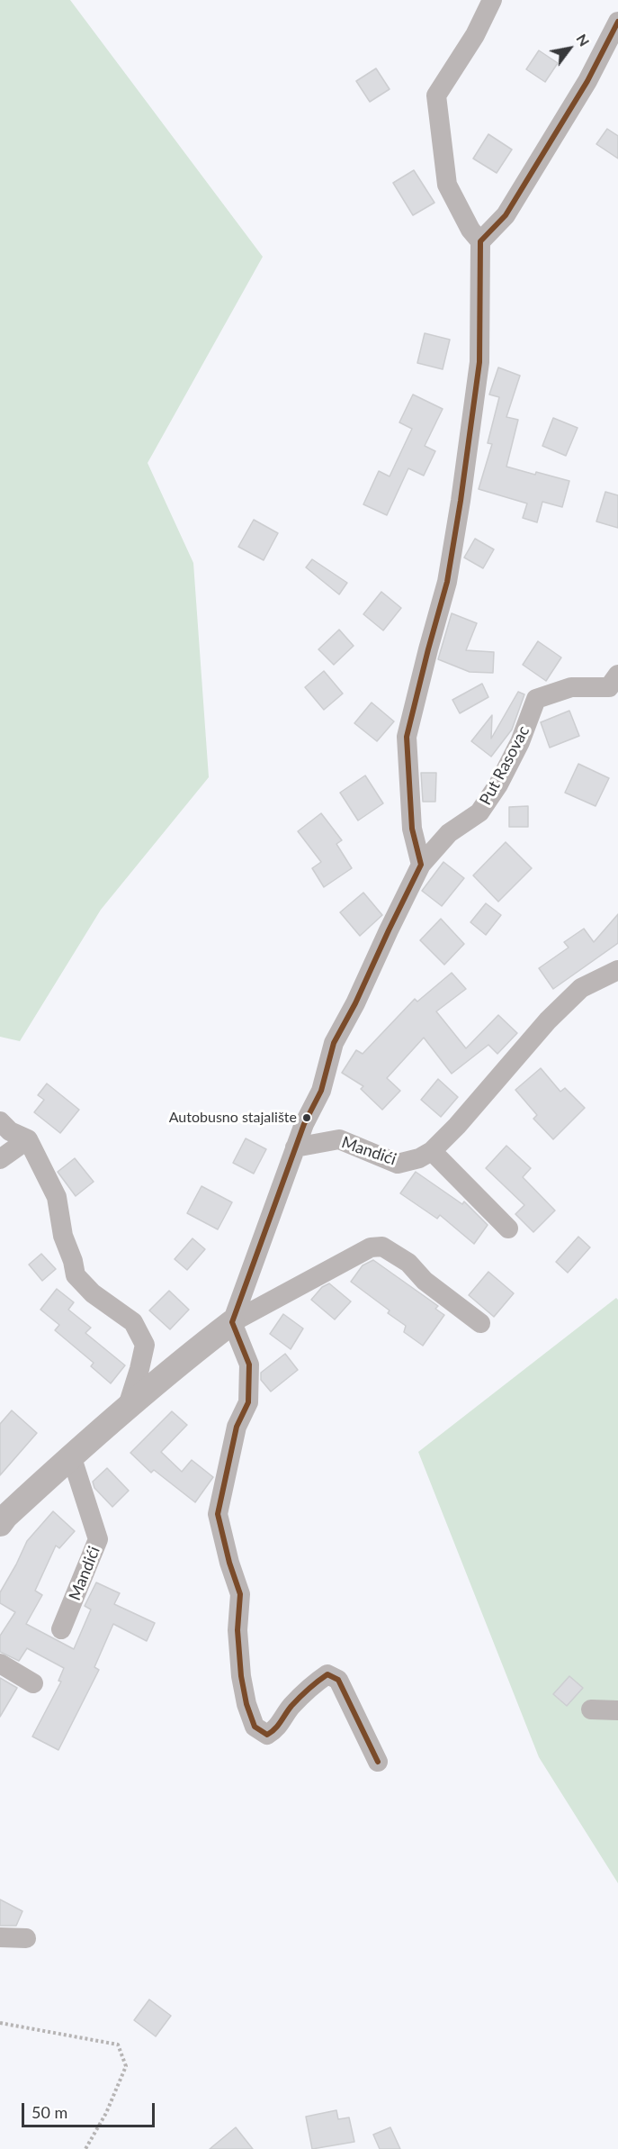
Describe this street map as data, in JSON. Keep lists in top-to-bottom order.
{
  "streets": {
    "street": ["Put Rasovac", "Mandići"]
  },
  "crossings": [
    ["Put Rasovac", "Mandići"]
  ],
  "places": ["Autobusno stajalište"],
  "scale_bar": "50 m",
  "north": "top right"
}
